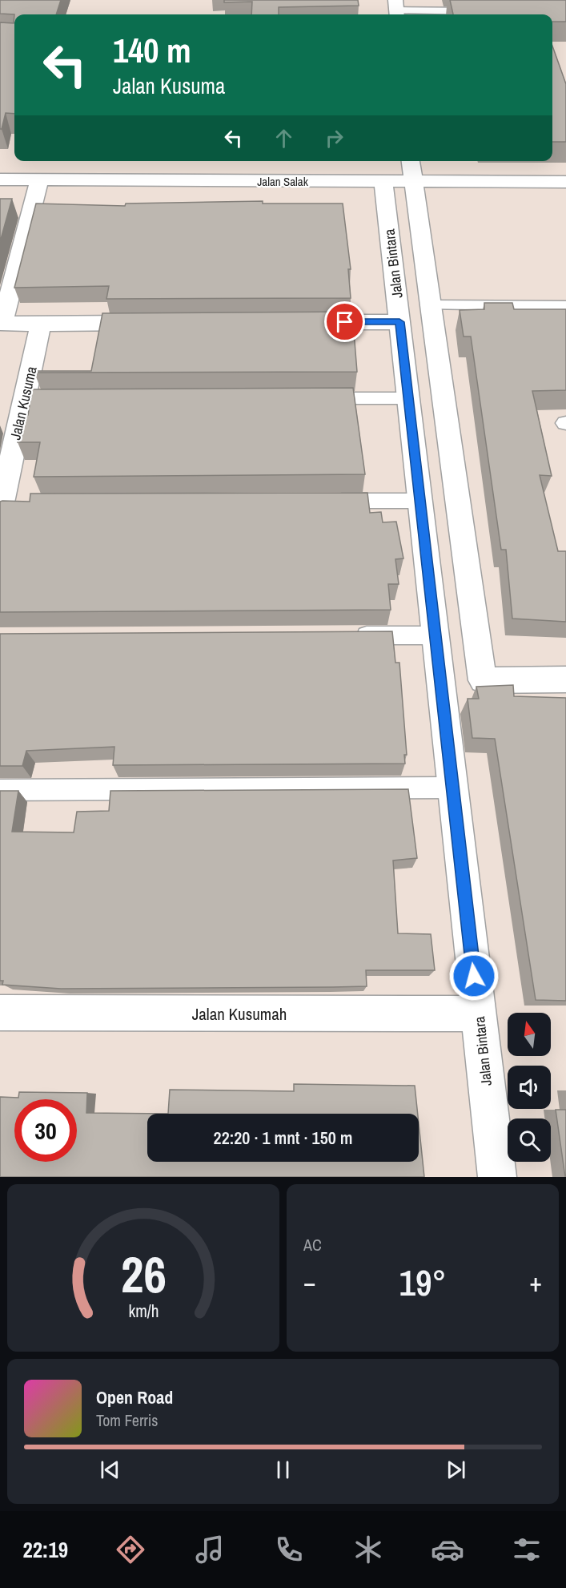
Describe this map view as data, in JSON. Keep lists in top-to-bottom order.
{
  "streets": {
    "street": [
      "Jalan Salak",
      "Jalan Bintara",
      "Jalan Kusuma",
      "Jalan Kusumah"
    ]
  },
  "crossings": [
    ["Jalan Salak", "Jalan Bintara"],
    ["Jalan Bintara", "Jalan Kusumah"]
  ],
  "north": "top",
  "page": {
    "turn": ["140 m", "Jalan Kusuma"],
    "limit": "30",
    "trip": "22:20 · 1 mnt · 150 m",
    "tile": "AC",
    "heat": ["−", "19°", "+"],
    "song": ["Open Road", "Tom Ferris"],
    "tabs": "22:19",
    "gauge": ["26", "km/h"]
  }
}
